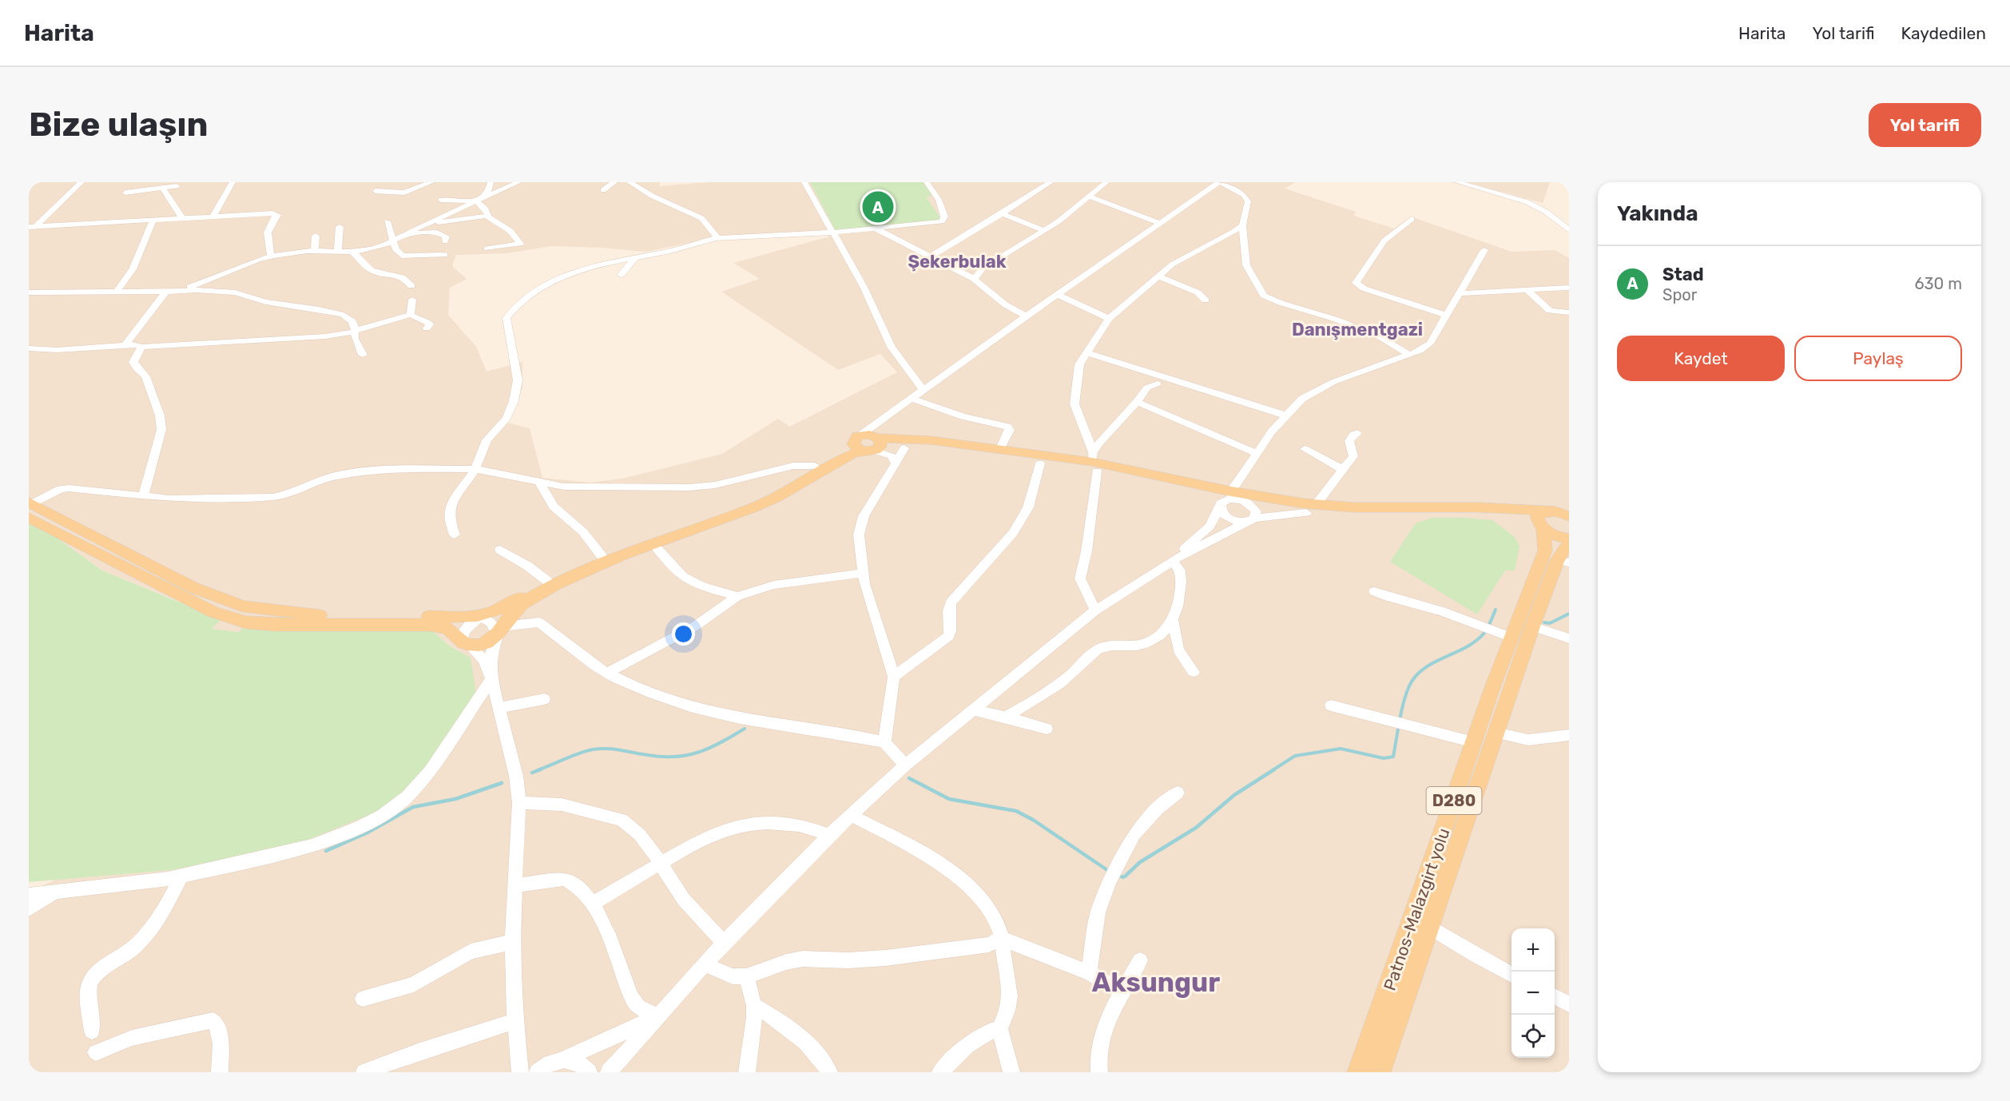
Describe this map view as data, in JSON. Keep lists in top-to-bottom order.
{
  "streets": {
    "main road": ["D280", "Patnos-Malazgirt yolu"]
  },
  "districts": ["Şekerbulak", "Danışmentgazi", "Aksungur"],
  "page": {
    "header": "Harita",
    "nav": ["Harita", "Yol tarifi", "Kaydedilen"],
    "buttons": [
      "Yol tarifi",
      ["Kaydet", "Paylaş"]
    ],
    "title": "Bize ulaşın",
    "heading": "Yakında",
    "pins": "A",
    "list": [
      {
        "mark": "A",
        "name": "Stad",
        "note": "Spor",
        "value": "630 m"
      }
    ],
    "map_buttons": ["+", "−"]
  }
}
